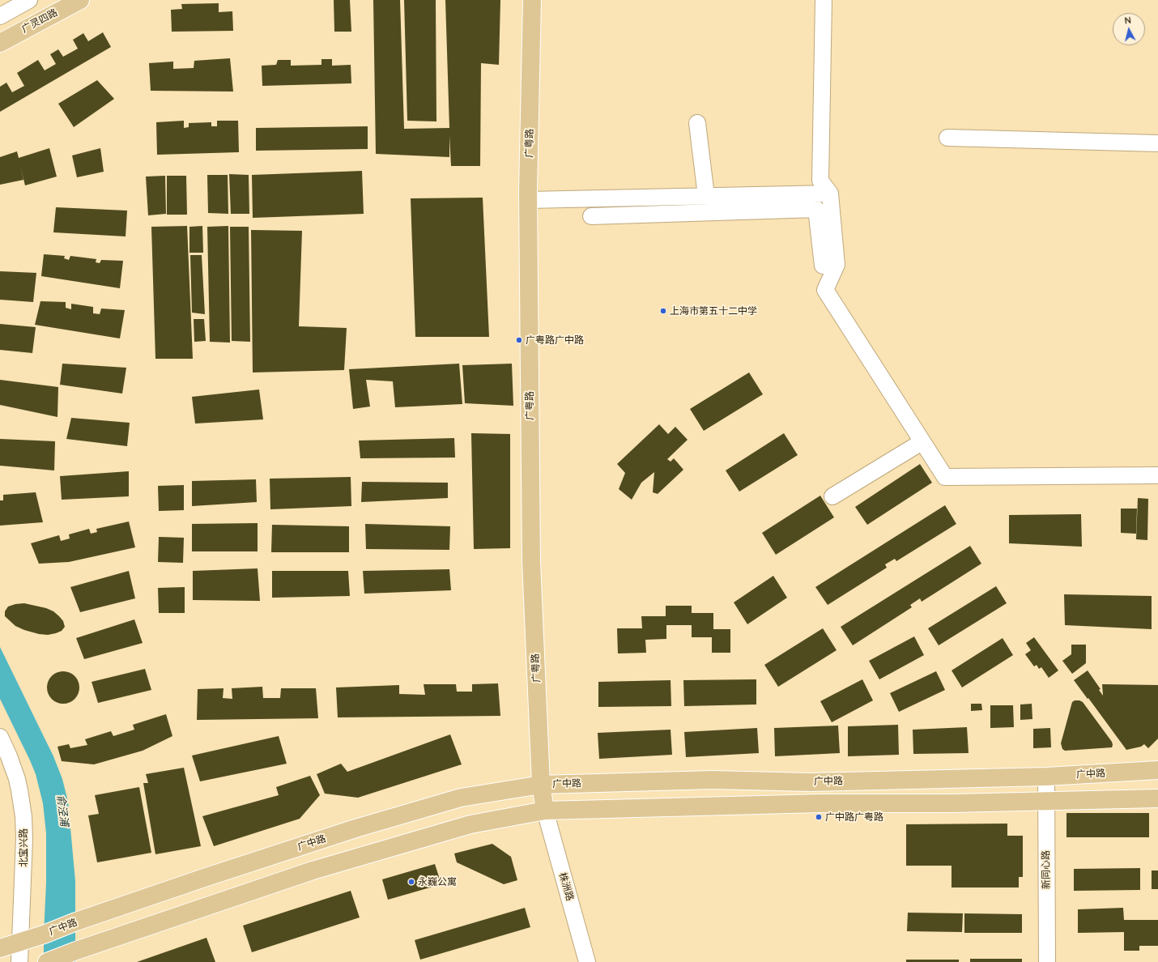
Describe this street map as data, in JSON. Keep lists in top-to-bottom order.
{
  "streets": {
    "main road": ["广灵四路", "广粤路", "广中路"],
    "street": ["北宝兴路", "新同心路", "株洲路"]
  },
  "crossings": [
    ["广粤路", "广中路"],
    ["广粤路", "株洲路"],
    ["广中路", "北宝兴路"],
    ["广中路", "新同心路"]
  ],
  "water": ["俞泾浦"],
  "places": [
    "上海市第五十二中学",
    "广粤路广中路",
    "广中路广粤路",
    "永巍公寓"
  ],
  "north": "top"
}
